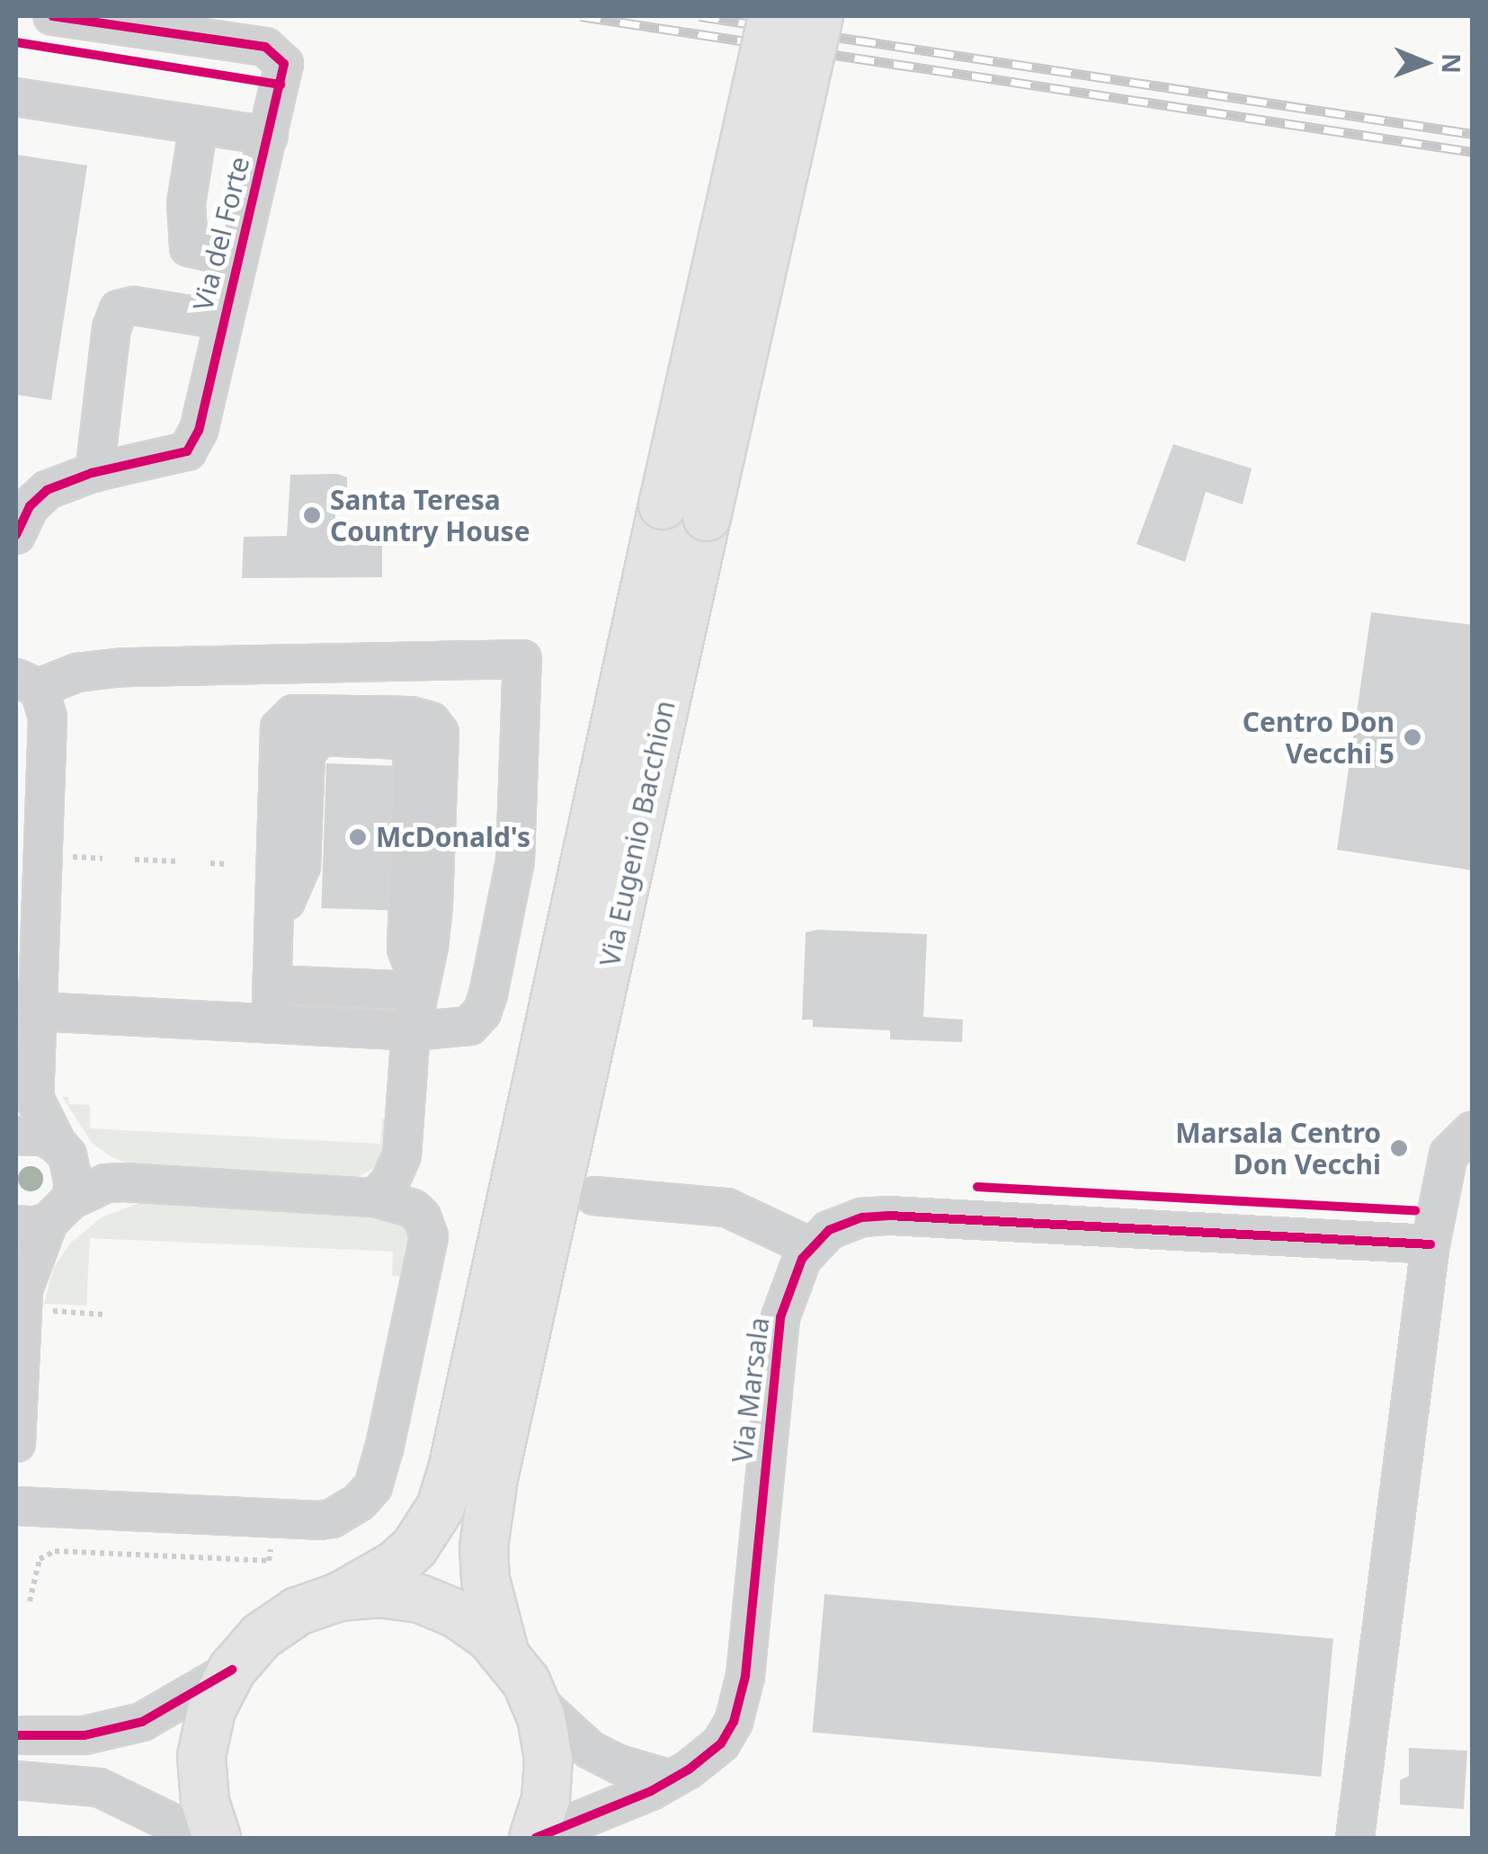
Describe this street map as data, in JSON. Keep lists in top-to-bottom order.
{
  "streets": {
    "main road": ["Via Eugenio Bacchion"],
    "street": ["Via del Forte", "Via Marsala"]
  },
  "places": [
    "Santa Teresa Country House",
    "Centro Don Vecchi 5",
    "McDonald's",
    "Marsala Centro Don Vecchi"
  ],
  "north": "right"
}
